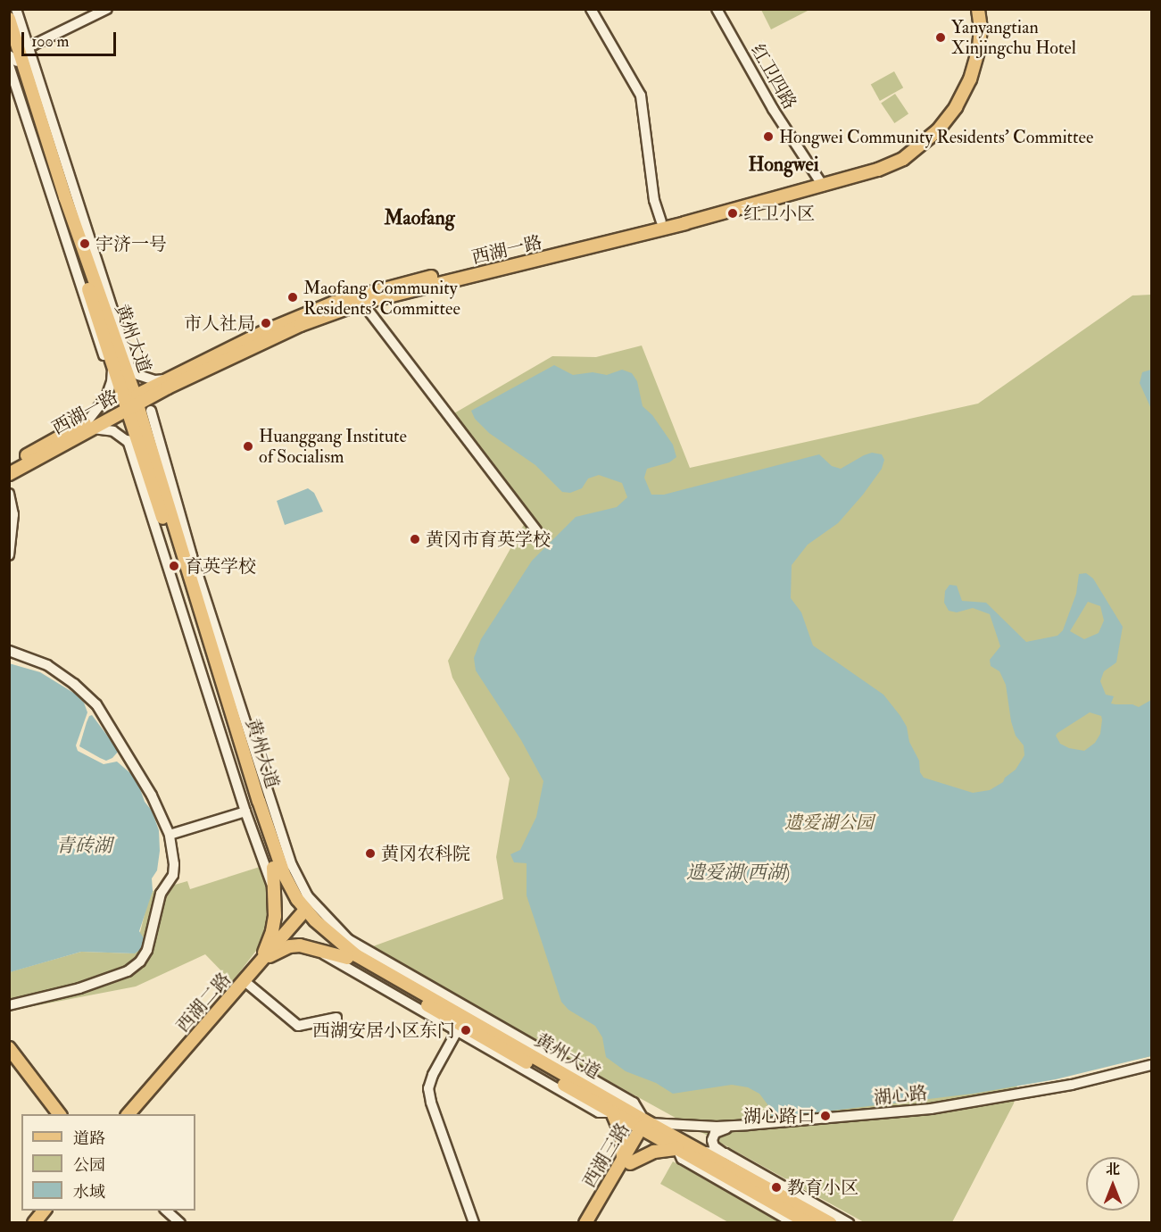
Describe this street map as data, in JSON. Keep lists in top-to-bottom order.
{
  "streets": {
    "main road": [
      "西湖一路",
      "黄州大道",
      "西湖二路",
      "西湖三路"
    ],
    "street": ["红卫四路", "湖心路"]
  },
  "crossings": [
    ["红卫四路", "西湖一路"],
    ["西湖一路", "黄州大道"],
    ["黄州大道", "西湖二路"],
    ["黄州大道", "湖心路"],
    ["黄州大道", "西湖三路"],
    ["湖心路", "西湖三路"]
  ],
  "districts": ["Hongwei", "Maofang"],
  "water": ["青砖湖", "遗爱湖(西湖)"],
  "parks": ["遗爱湖公园"],
  "places": [
    "Yanyangtian Xinjingchu Hotel",
    "Hongwei Community Residents' Committee",
    "红卫小区",
    "宇济一号",
    "Maofang Community Residents' Committee",
    "市人社局",
    "Huanggang Institute of Socialism",
    "黄冈市育英学校",
    "育英学校",
    "黄冈农科院",
    "西湖安居小区东门",
    "湖心路口",
    "教育小区"
  ],
  "legend": ["道路", "公园", "水域"],
  "scale_bar": "100 m",
  "north": "top"
}
